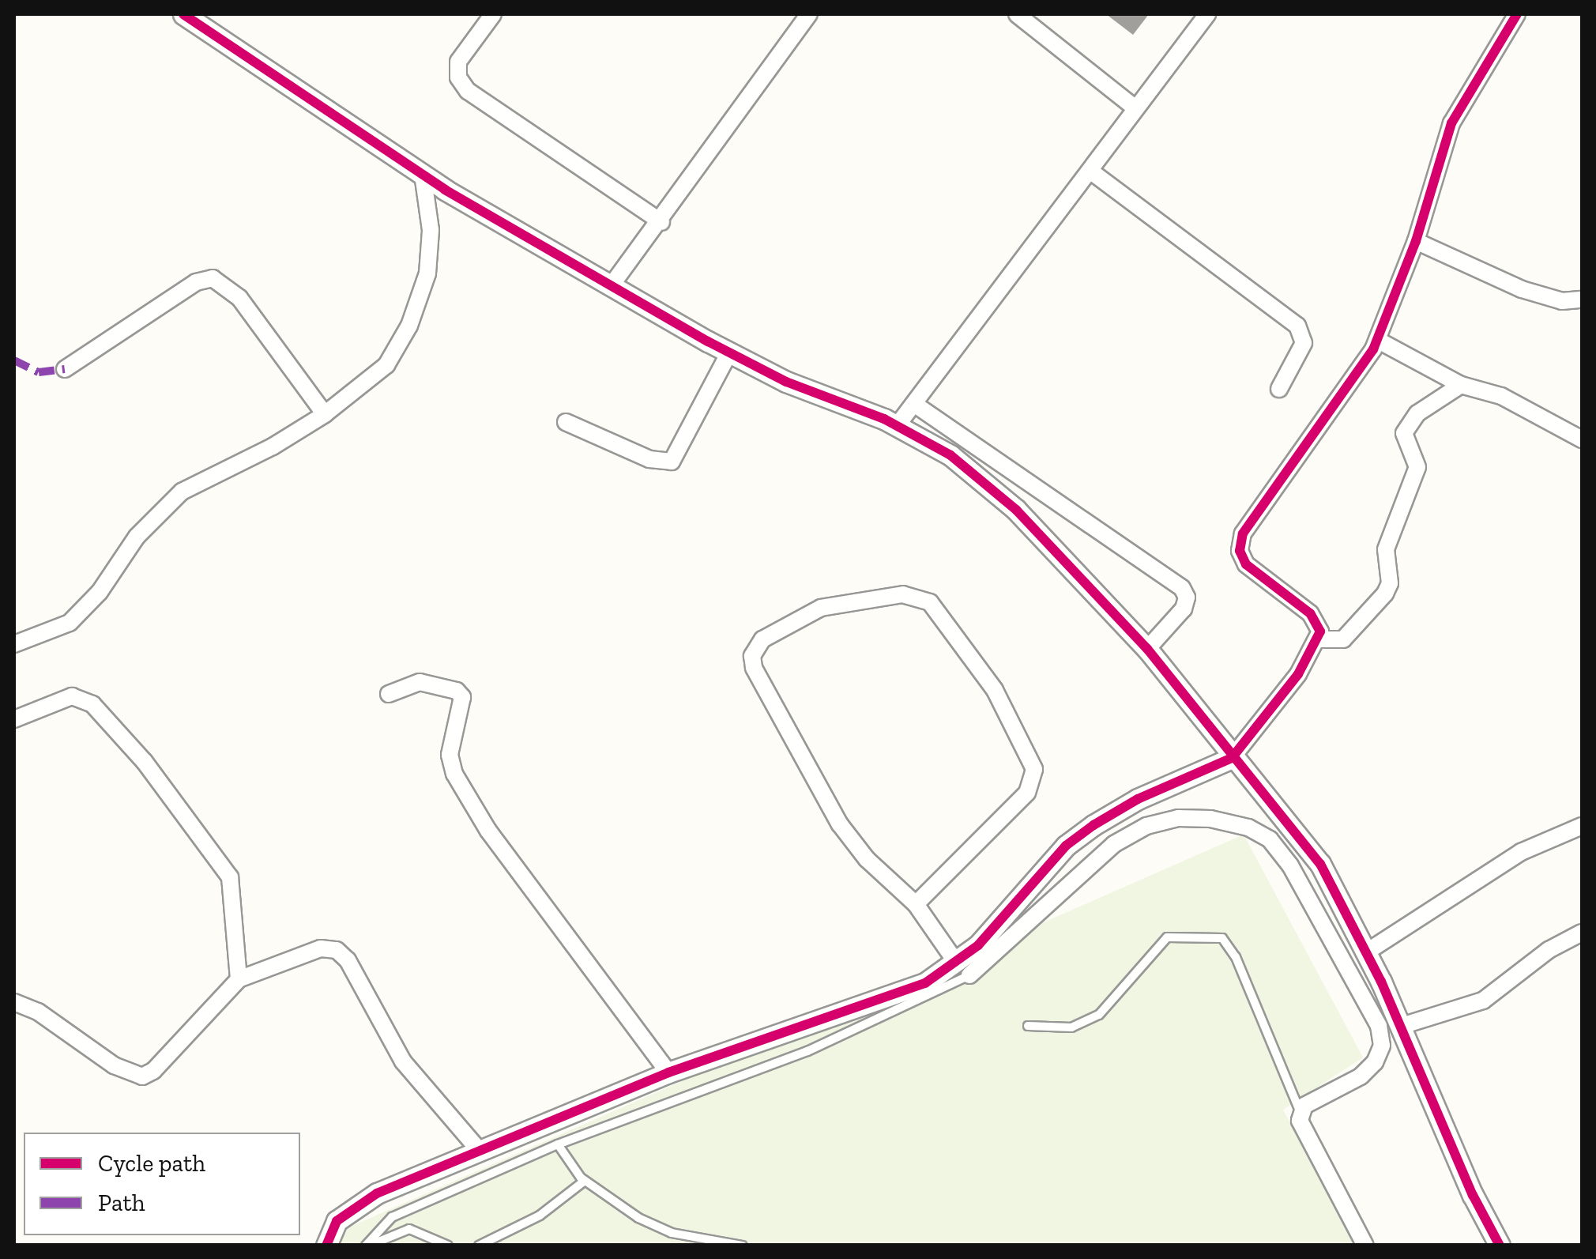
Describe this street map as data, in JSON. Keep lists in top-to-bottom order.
{
  "legend": ["Cycle path", "Path"]
}
